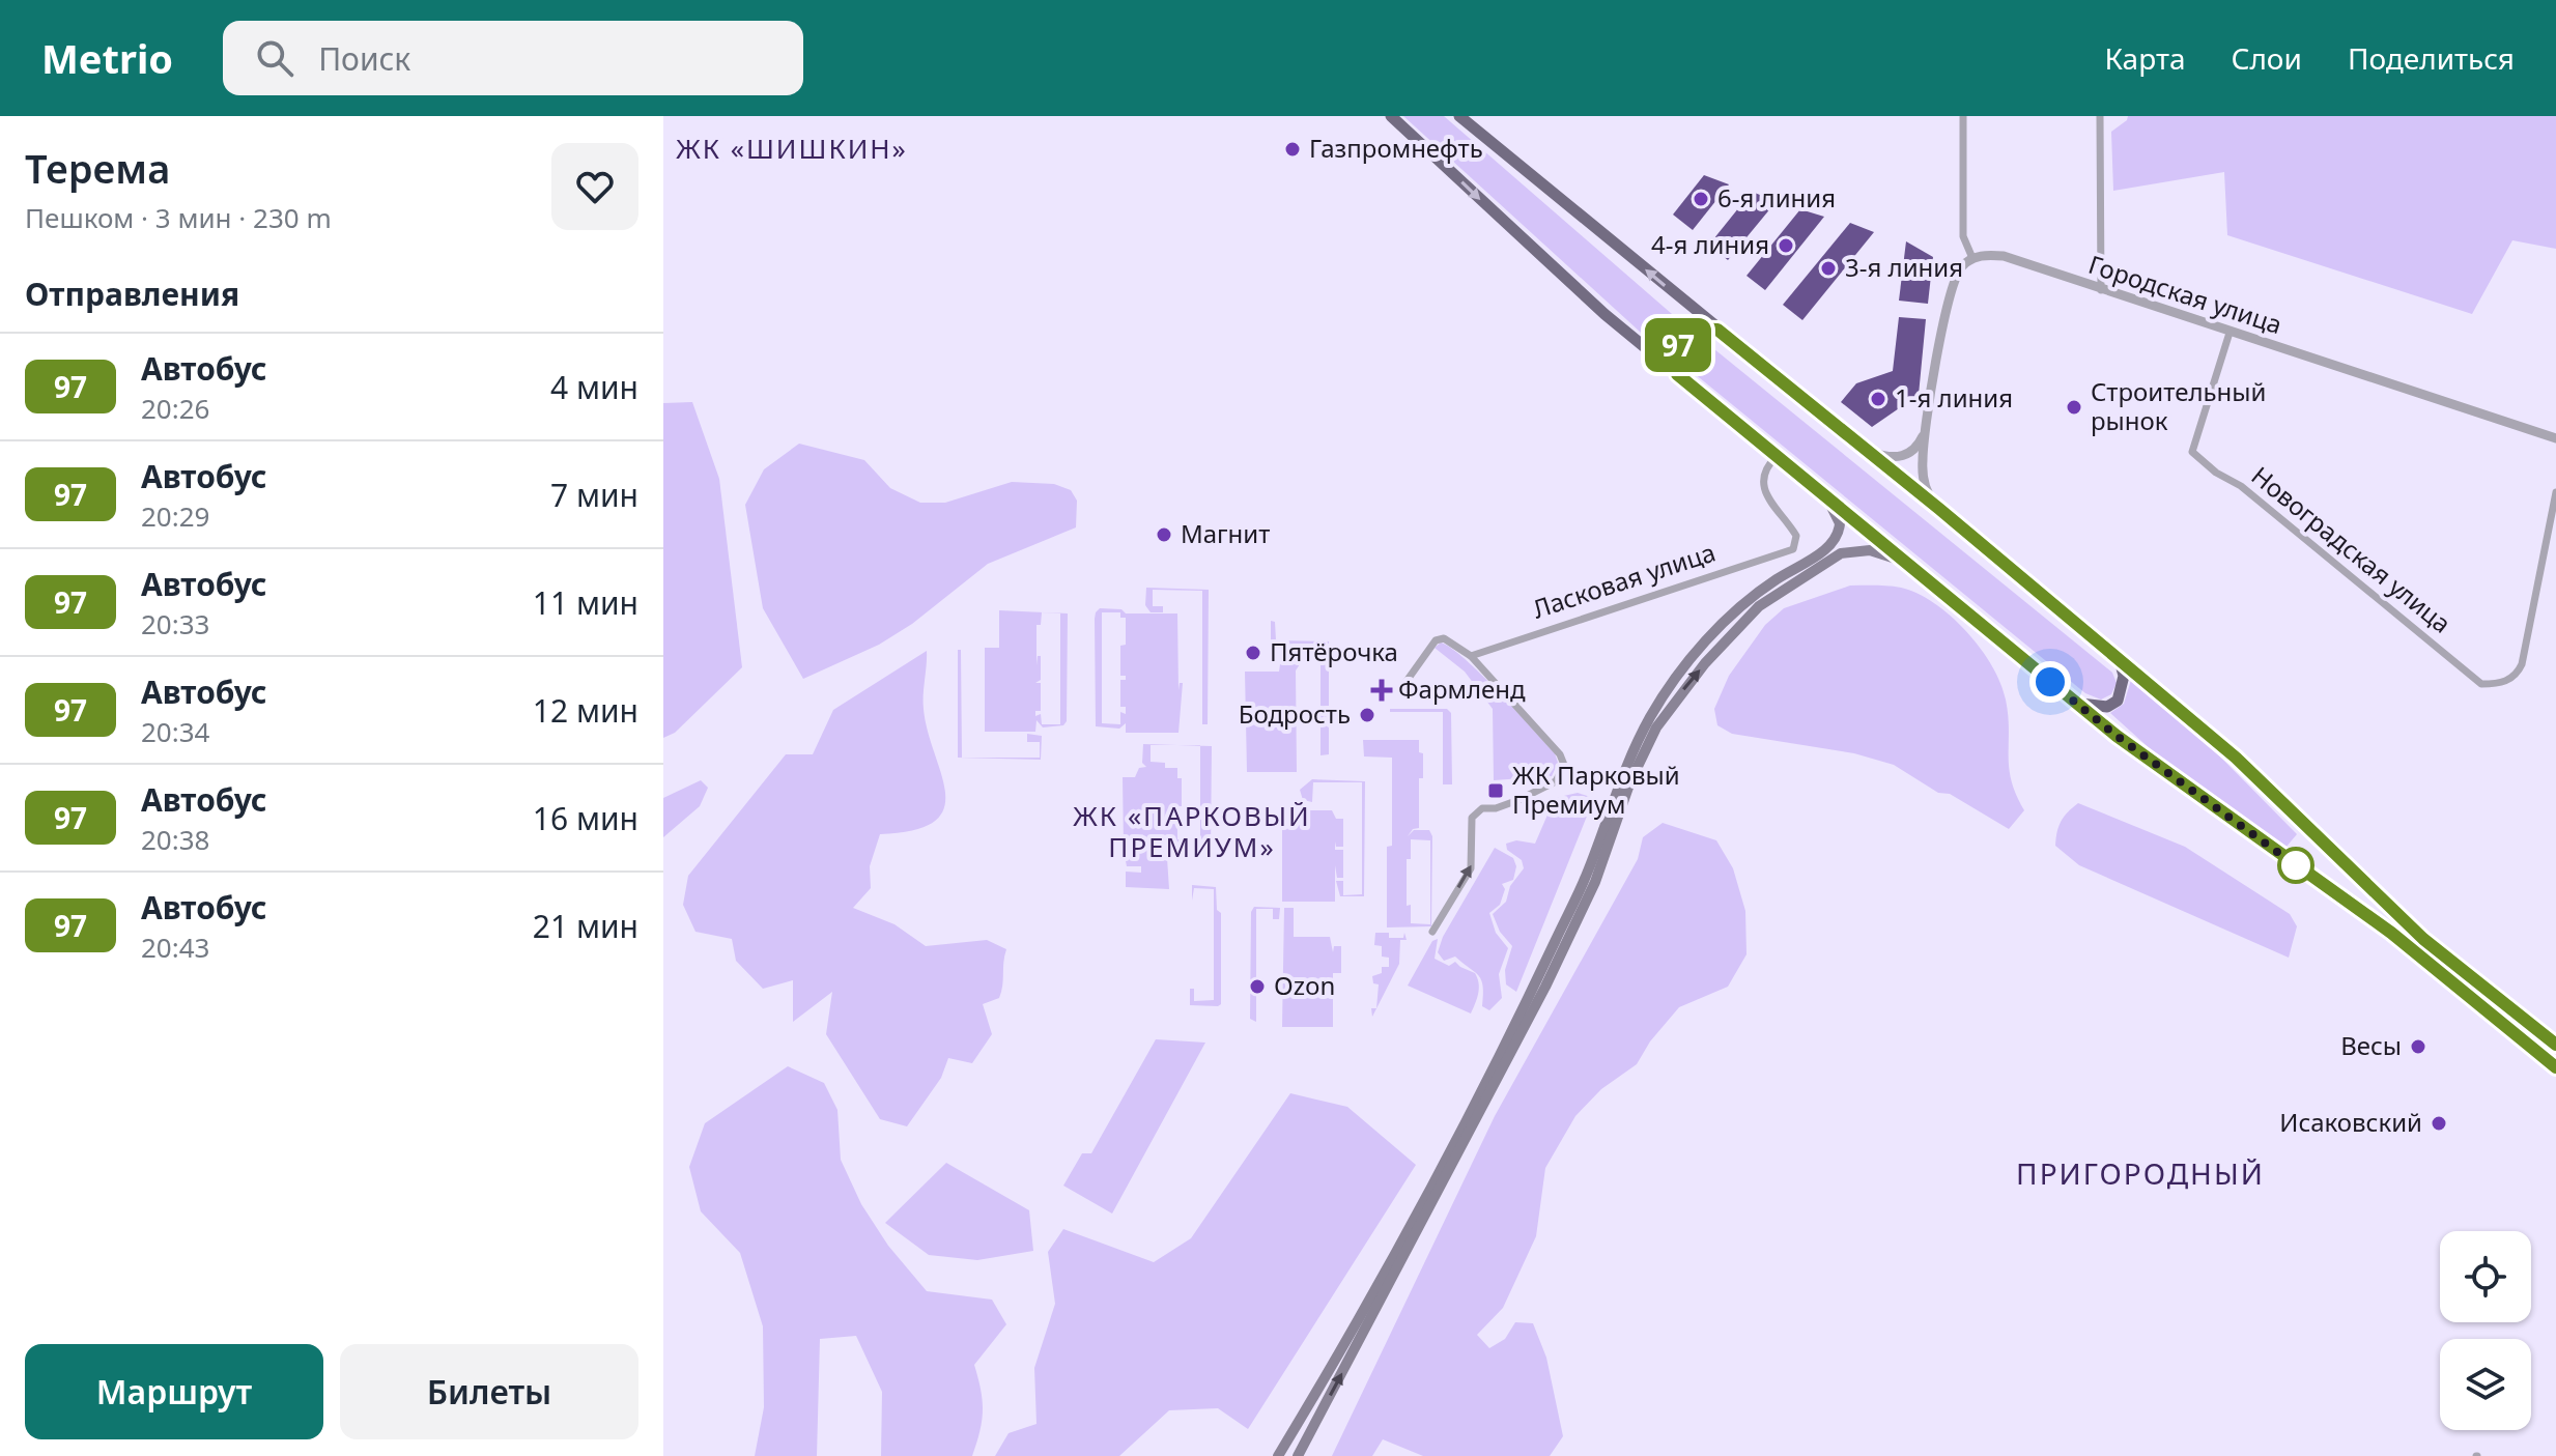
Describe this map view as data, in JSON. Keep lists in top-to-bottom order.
{
  "streets": {
    "street": ["Городская улица", "Новоградская улица", "Ласковая улица"]
  },
  "crossings": [
    ["Городская улица", "Новоградская улица"]
  ],
  "districts": ["ЖК «ШИШКИН»", "ЖК «ПАРКОВЫЙ ПРЕМИУМ»", "ПРИГОРОДНЫЙ"],
  "places": {
    "other": [
      "Газпромнефть",
      "6-я линия",
      "4-я линия",
      "3-я линия",
      "1-я линия",
      "Строительный рынок",
      "Магнит",
      "Пятёрочка",
      "Бодрость",
      "Ozon",
      "Весы",
      "Исаковский"
    ],
    "health": ["Фармленд"],
    "transit": ["ЖК Парковый Премиум"]
  },
  "lines": ["bus line 97"],
  "page": {
    "header": "Metrio",
    "search": "Поиск",
    "nav": ["Карта", "Слои", "Поделиться"],
    "heading": [
      ["Терема", "Пешком · 3 мин · 230 m"],
      "Отправления"
    ],
    "on_map": "97",
    "list": [
      {
        "mark": "97",
        "name": "Автобус",
        "note": "20:26",
        "value": "4 мин"
      },
      {
        "mark": "97",
        "name": "Автобус",
        "note": "20:29",
        "value": "7 мин"
      },
      {
        "mark": "97",
        "name": "Автобус",
        "note": "20:33",
        "value": "11 мин"
      },
      {
        "mark": "97",
        "name": "Автобус",
        "note": "20:34",
        "value": "12 мин"
      },
      {
        "mark": "97",
        "name": "Автобус",
        "note": "20:38",
        "value": "16 мин"
      },
      {
        "mark": "97",
        "name": "Автобус",
        "note": "20:43",
        "value": "21 мин"
      }
    ],
    "buttons": ["Маршрут", "Билеты"]
  }
}
